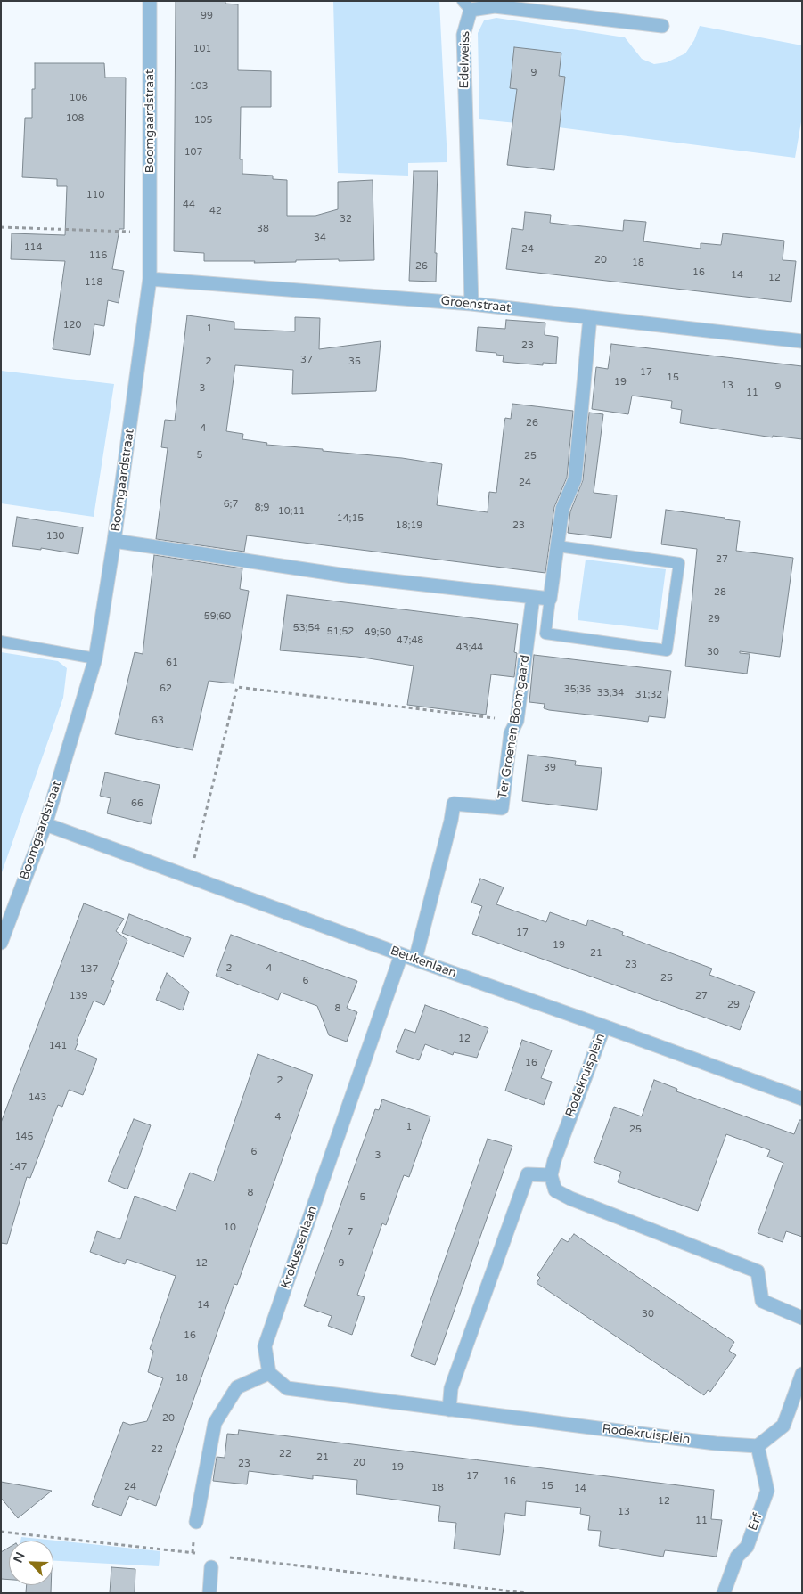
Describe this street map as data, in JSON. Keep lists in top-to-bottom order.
{
  "streets": {
    "street": [
      "Edelweiss",
      "Boomgaardstraat",
      "Groenstraat",
      "Ter Groenen Boomgaard",
      "Beukenlaan",
      "Rodekruisplein",
      "Krokussenlaan",
      "Erf"
    ]
  },
  "crossings": [
    ["Edelweiss", "Groenstraat"],
    ["Boomgaardstraat", "Groenstraat"],
    ["Boomgaardstraat", "Beukenlaan"],
    ["Ter Groenen Boomgaard", "Beukenlaan"],
    ["Beukenlaan", "Rodekruisplein"],
    ["Beukenlaan", "Krokussenlaan"],
    ["Rodekruisplein", "Krokussenlaan"],
    ["Rodekruisplein", "Erf"]
  ],
  "house_numbers": [
    "99",
    "101",
    "9",
    "103",
    "106",
    "108",
    "105",
    "107",
    "110",
    "44",
    "42",
    "32",
    "38",
    "34",
    "114",
    "24",
    "116",
    "20",
    "18",
    "26",
    "16",
    "14",
    "12",
    "118",
    "120",
    "1",
    "23",
    "37",
    "2",
    "35",
    "17",
    "15",
    "19",
    "13",
    "9",
    "3",
    "11",
    "26",
    "4",
    "5",
    "25",
    "24",
    "6;7",
    "8;9",
    "10;11",
    "14;15",
    "18;19",
    "23",
    "130",
    "27",
    "28",
    "59;60",
    "29",
    "53;54",
    "51;52",
    "49;50",
    "47;48",
    "43;44",
    "30",
    "61",
    "62",
    "35;36",
    "33;34",
    "31;32",
    "63",
    "39",
    "66",
    "17",
    "19",
    "21",
    "23",
    "2",
    "4",
    "137",
    "25",
    "6",
    "139",
    "27",
    "29",
    "8",
    "12",
    "141",
    "16",
    "2",
    "143",
    "4",
    "1",
    "25",
    "145",
    "6",
    "3",
    "147",
    "8",
    "5",
    "10",
    "7",
    "12",
    "9",
    "14",
    "30",
    "16",
    "18",
    "20",
    "22",
    "22",
    "21",
    "20",
    "23",
    "19",
    "17",
    "16",
    "15",
    "24",
    "18",
    "14",
    "12",
    "13",
    "11"
  ],
  "north": "top left"
}
